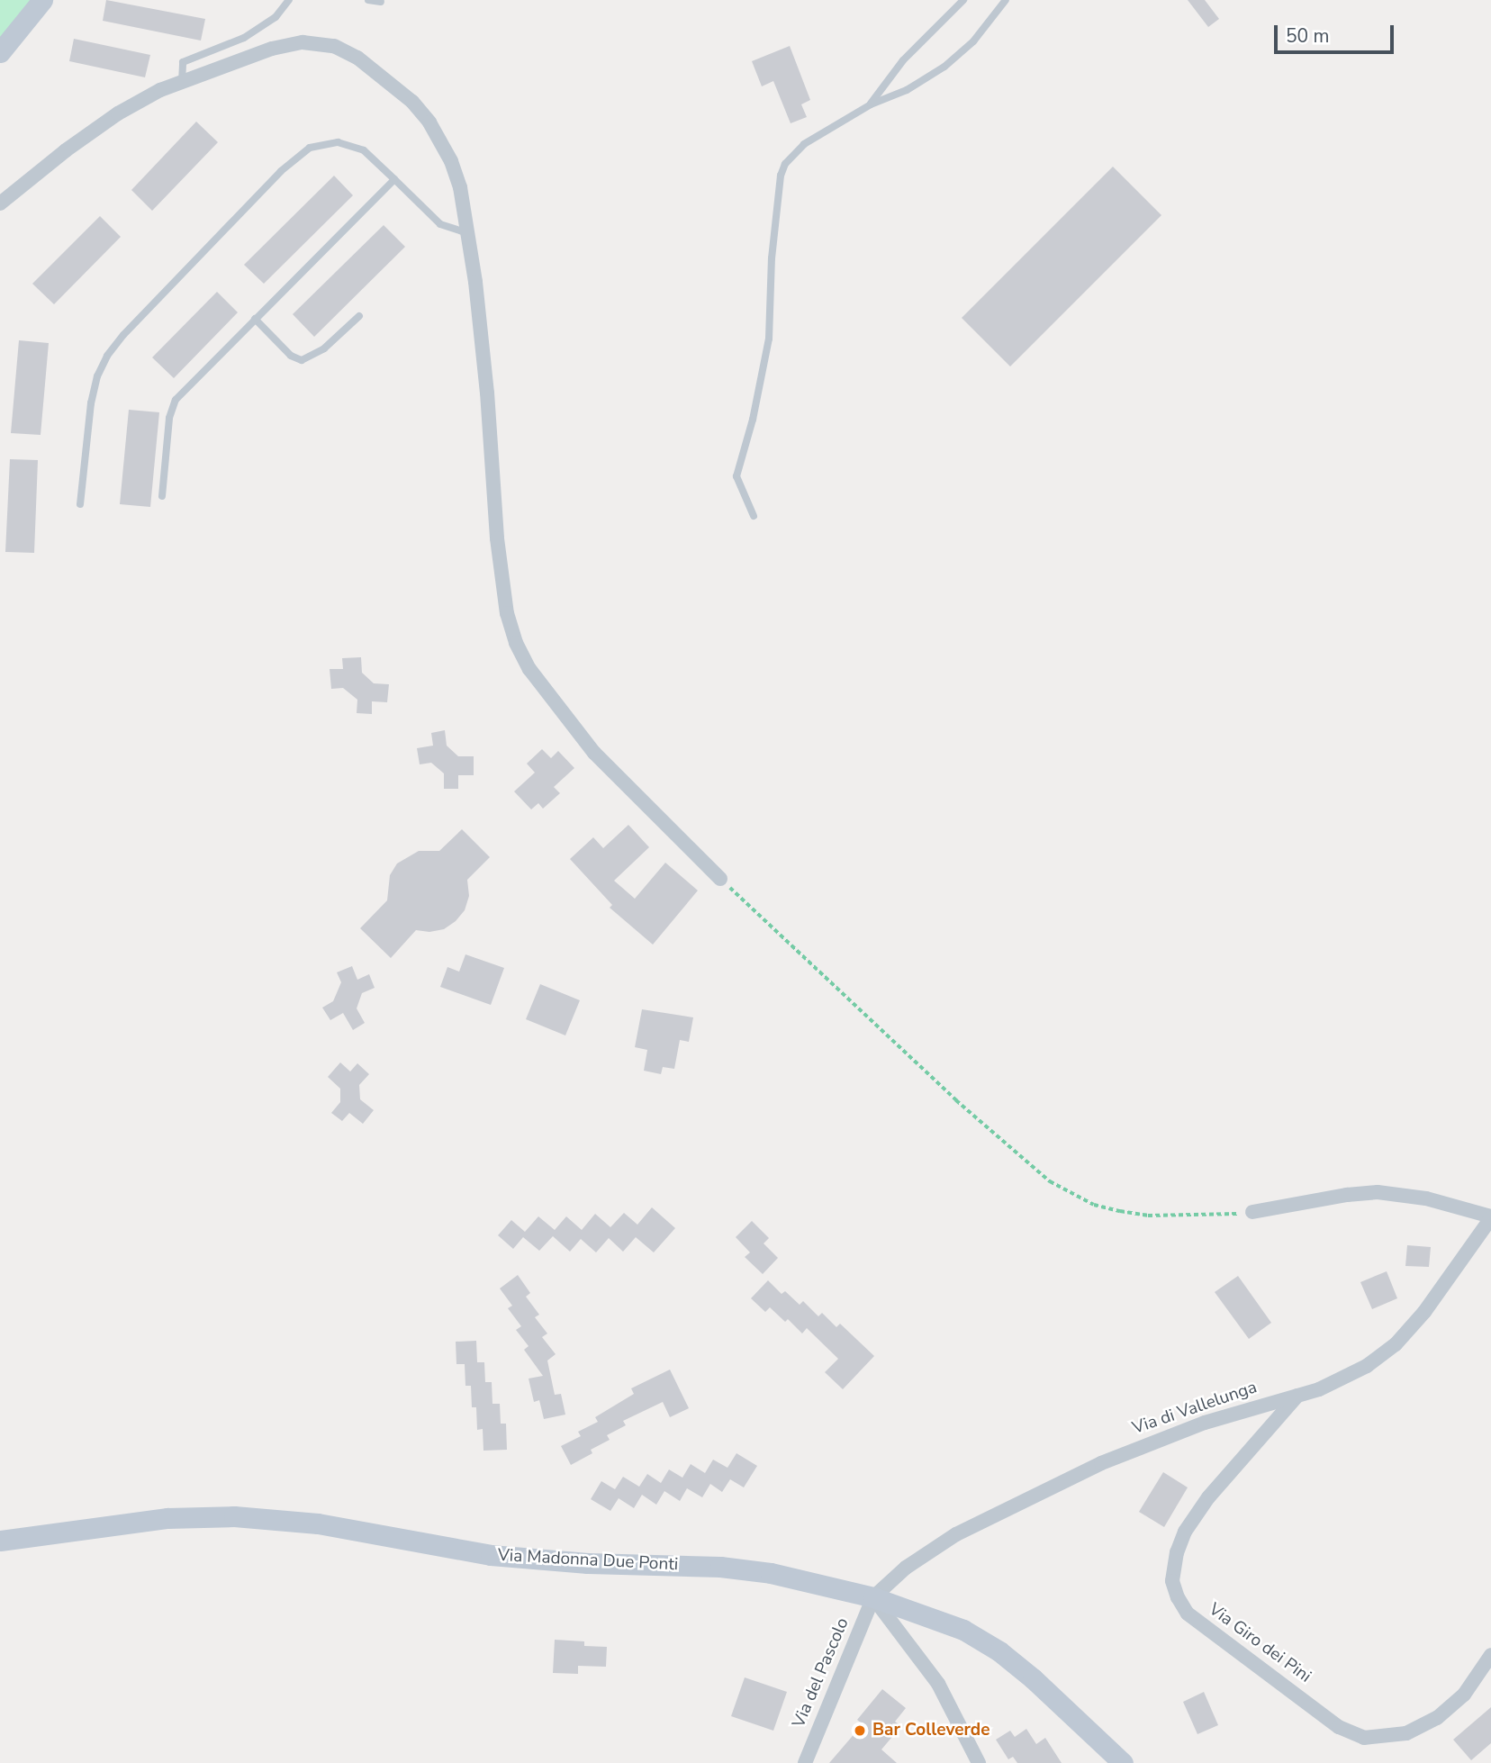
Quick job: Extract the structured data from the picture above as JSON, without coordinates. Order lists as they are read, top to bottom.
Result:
{
  "streets": {
    "main road": ["Via Madonna Due Ponti"],
    "street": ["Via di Vallelunga", "Via Giro dei Pini", "Via del Pascolo"]
  },
  "crossings": [
    ["Via di Vallelunga", "Via Madonna Due Ponti"],
    ["Via di Vallelunga", "Via Giro dei Pini"],
    ["Via di Vallelunga", "Via del Pascolo"],
    ["Via Madonna Due Ponti", "Via del Pascolo"]
  ],
  "places": ["Bar Colleverde"],
  "scale_bar": "50 m"
}
